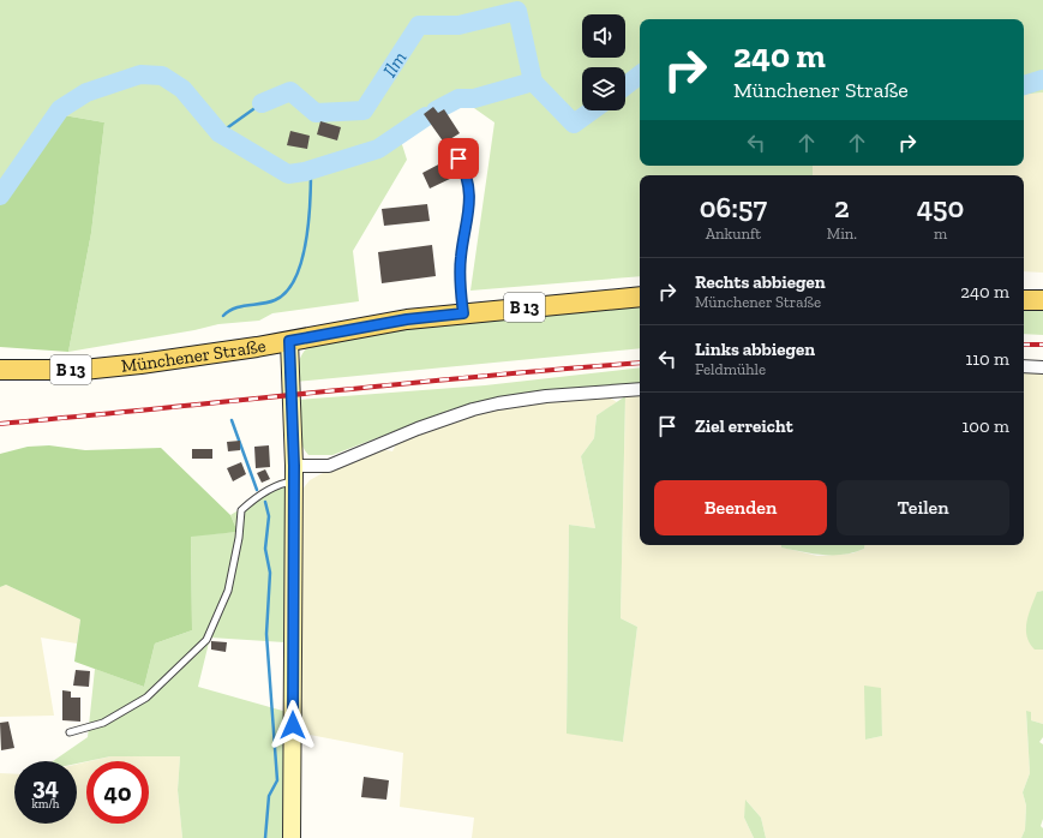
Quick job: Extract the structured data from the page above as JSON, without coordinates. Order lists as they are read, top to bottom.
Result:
{
  "streets": {
    "main road": ["B 13", "Münchener Straße"]
  },
  "water": ["Ilm"],
  "page": {
    "turn": ["240 m", "Münchener Straße"],
    "eta": [
      "06:57",
      "Ankunft",
      "2",
      "Min.",
      "450",
      "m"
    ],
    "list": [
      {
        "name": "Rechts abbiegen",
        "note": "Münchener Straße",
        "value": "240 m"
      },
      {
        "name": "Links abbiegen",
        "note": "Feldmühle",
        "value": "110 m"
      },
      {
        "name": "Ziel erreicht",
        "value": "100 m"
      }
    ],
    "buttons": ["Beenden", "Teilen"],
    "speed": "34 km/h",
    "limit": "40"
  }
}
